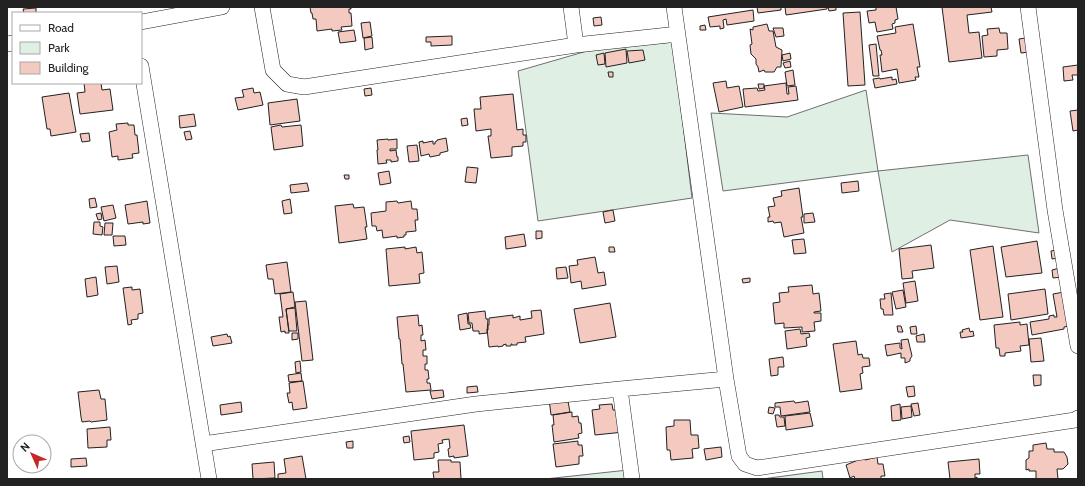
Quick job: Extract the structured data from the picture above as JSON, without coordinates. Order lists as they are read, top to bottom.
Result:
{
  "legend": ["Road", "Park", "Building"],
  "north": "top left"
}
